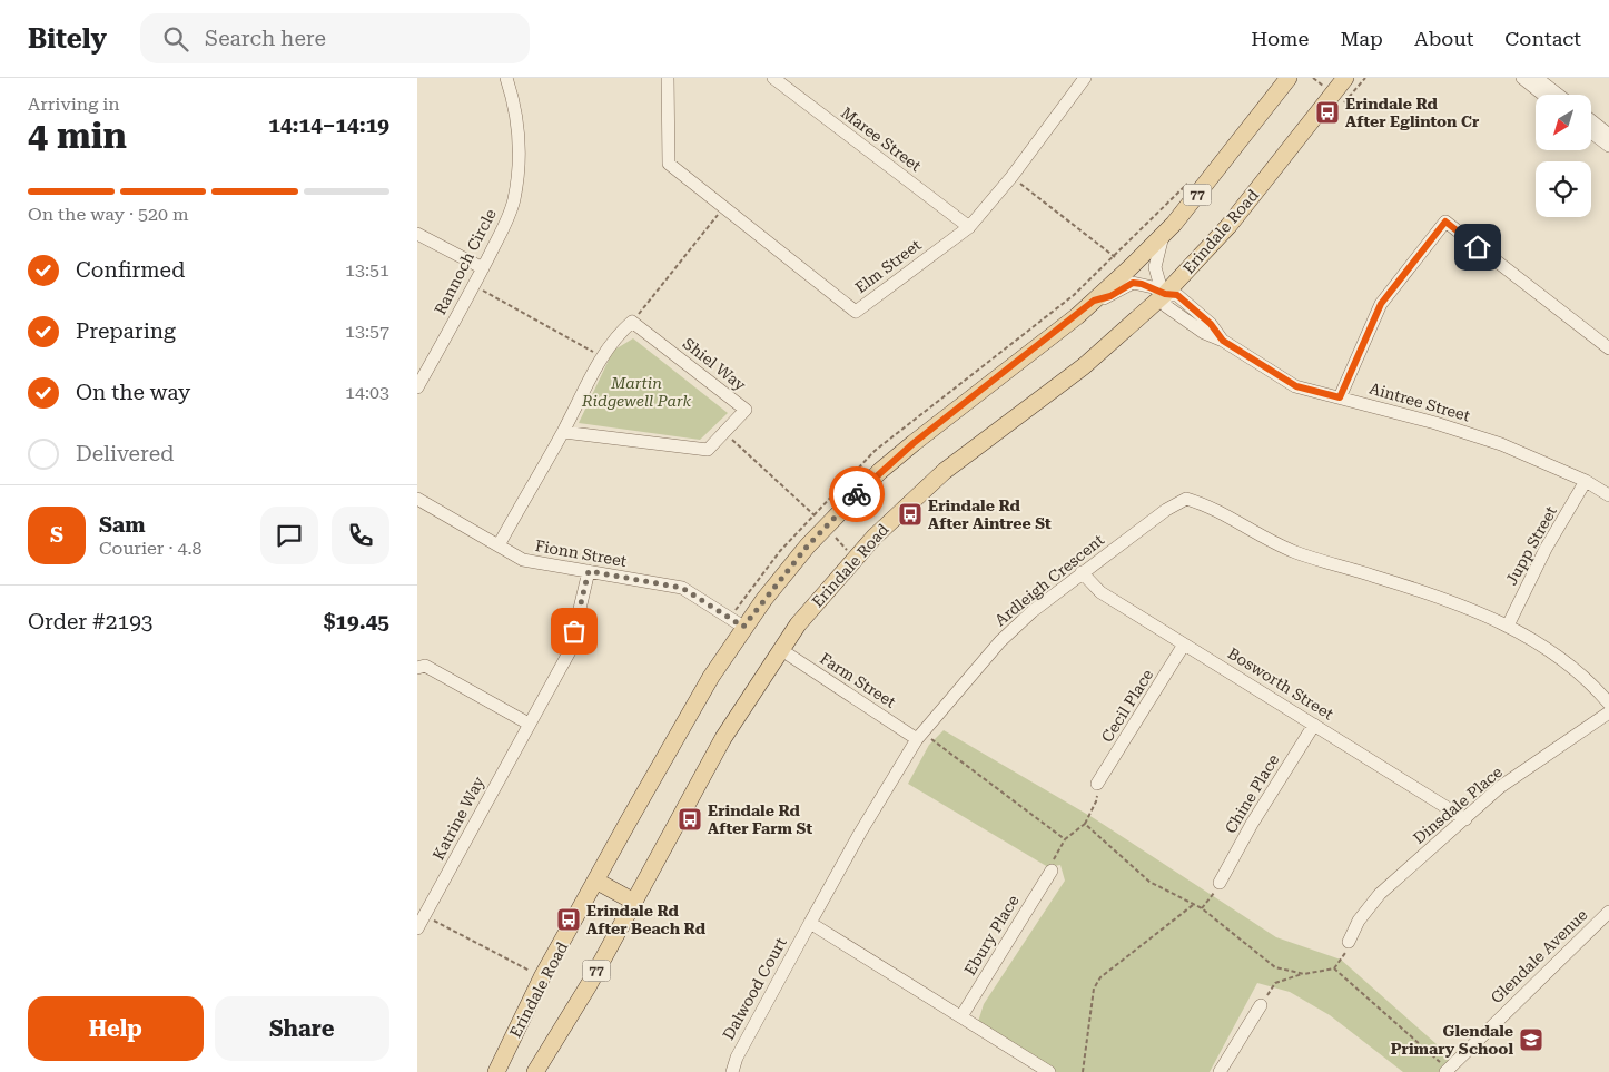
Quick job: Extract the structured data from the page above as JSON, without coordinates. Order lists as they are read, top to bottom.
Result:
{
  "streets": {
    "main road": ["77", "Erindale Road"],
    "street": [
      "Maree Street",
      "Rannoch Circle",
      "Elm Street",
      "Shiel Way",
      "Aintree Street",
      "Jupp Street",
      "Fionn Street",
      "Ardleigh Crescent",
      "Farm Street",
      "Bosworth Street",
      "Cecil Place",
      "Chine Place",
      "Dinsdale Place",
      "Katrine Way",
      "Ebury Place",
      "Glendale Avenue",
      "Dalwood Court"
    ]
  },
  "crossings": [
    ["Maree Street", "Elm Street"],
    ["Erindale Road", "Aintree Street"],
    ["Erindale Road", "Fionn Street"],
    ["Erindale Road", "Farm Street"],
    ["Aintree Street", "Jupp Street"],
    ["Jupp Street", "Ardleigh Crescent"],
    ["Fionn Street", "Katrine Way"],
    ["Ardleigh Crescent", "Farm Street"],
    ["Ardleigh Crescent", "Bosworth Street"],
    ["Ardleigh Crescent", "Dalwood Court"],
    ["Bosworth Street", "Cecil Place"],
    ["Bosworth Street", "Chine Place"],
    ["Bosworth Street", "Dinsdale Place"]
  ],
  "parks": ["Martin Ridgewell Park"],
  "places": {
    "bus stop": [
      "Erindale Rd After Eglinton Cr",
      "Erindale Rd After Aintree St",
      "Erindale Rd After Farm St",
      "Erindale Rd After Beach Rd"
    ],
    "school or university": ["Glendale Primary School"]
  },
  "north": "bottom left",
  "page": {
    "header": "Bitely",
    "search": "Search here",
    "nav": [
      "Home",
      "Map",
      "About",
      "Contact"
    ],
    "heading": ["4 min", "Arriving in", "14:14–14:19"],
    "panel": [
      "Sam",
      "Courier · 4.8",
      "Order #2193",
      "$19.45"
    ],
    "bar": "On the way · 520 m",
    "list": [
      ["Confirmed", "13:51"],
      ["Preparing", "13:57"],
      ["On the way", "14:03"],
      "Delivered"
    ],
    "round": "S",
    "buttons": ["Help", "Share"]
  }
}
